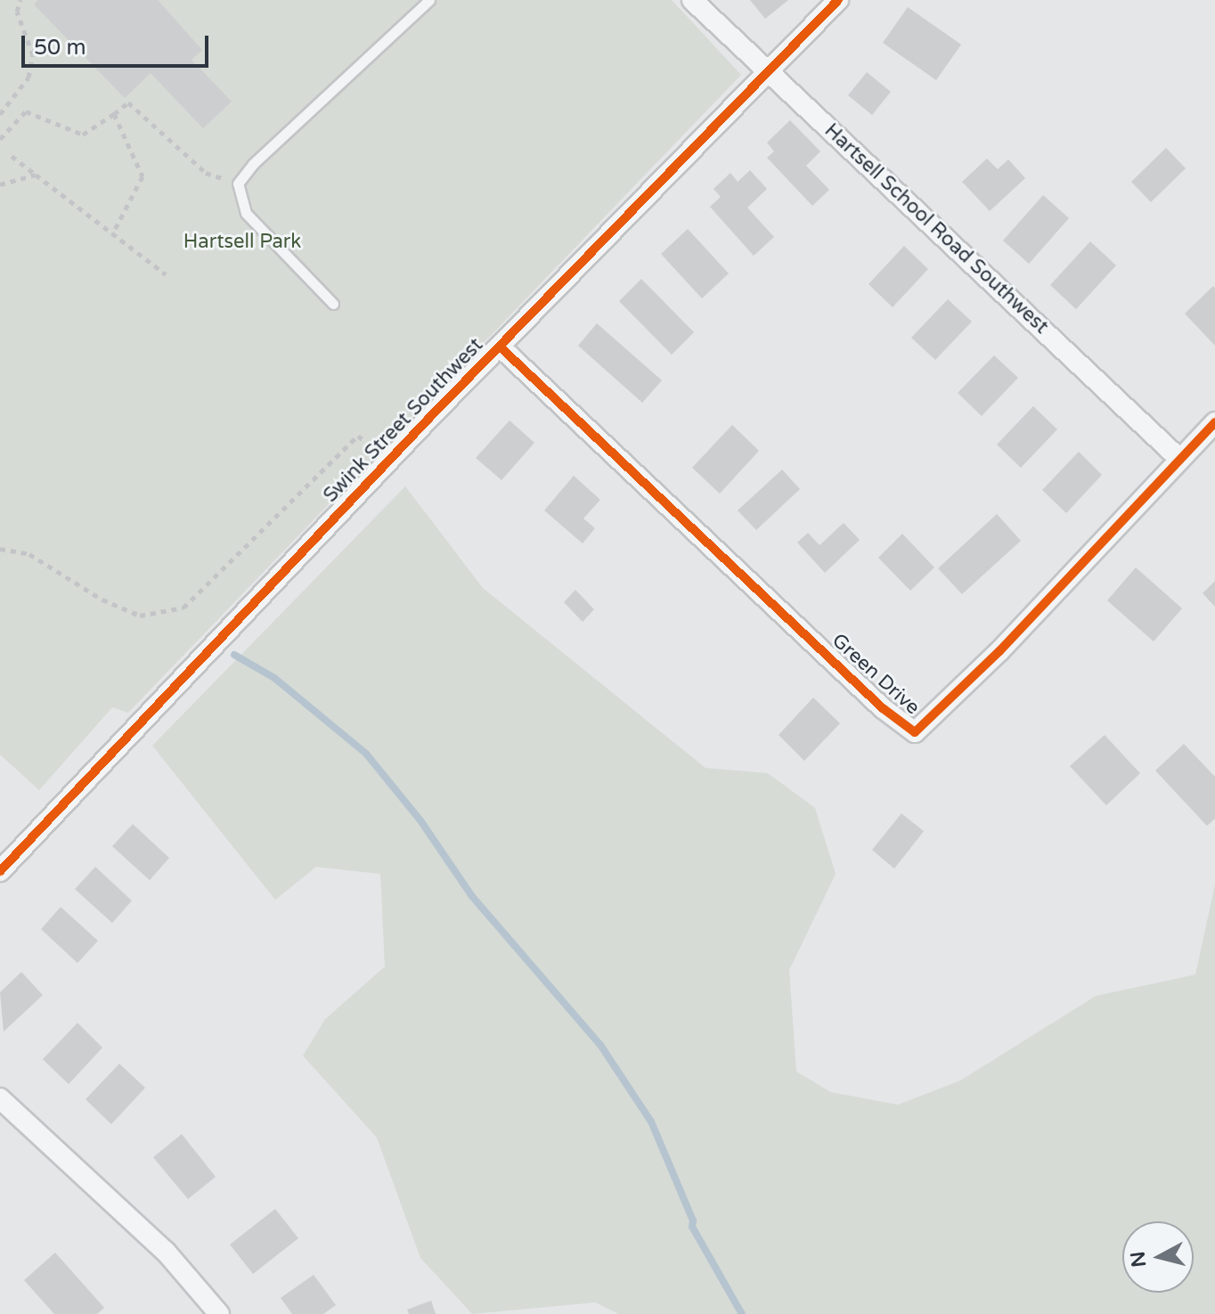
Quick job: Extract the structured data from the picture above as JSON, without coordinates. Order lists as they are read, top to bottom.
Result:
{
  "streets": {
    "street": ["Hartsell School Road Southwest", "Swink Street Southwest", "Green Drive"]
  },
  "crossings": [
    ["Hartsell School Road Southwest", "Swink Street Southwest"],
    ["Hartsell School Road Southwest", "Green Drive"],
    ["Swink Street Southwest", "Green Drive"]
  ],
  "parks": ["Hartsell Park"],
  "scale_bar": "50 m",
  "north": "left"
}
